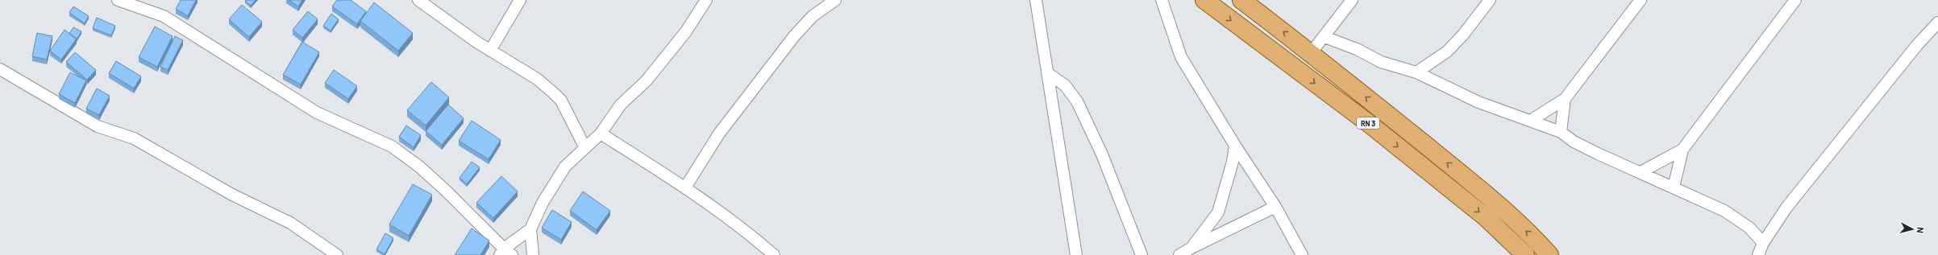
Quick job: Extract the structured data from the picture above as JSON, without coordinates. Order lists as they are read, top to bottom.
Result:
{
  "streets": {
    "main road": ["RN 3"]
  },
  "north": "right"
}
